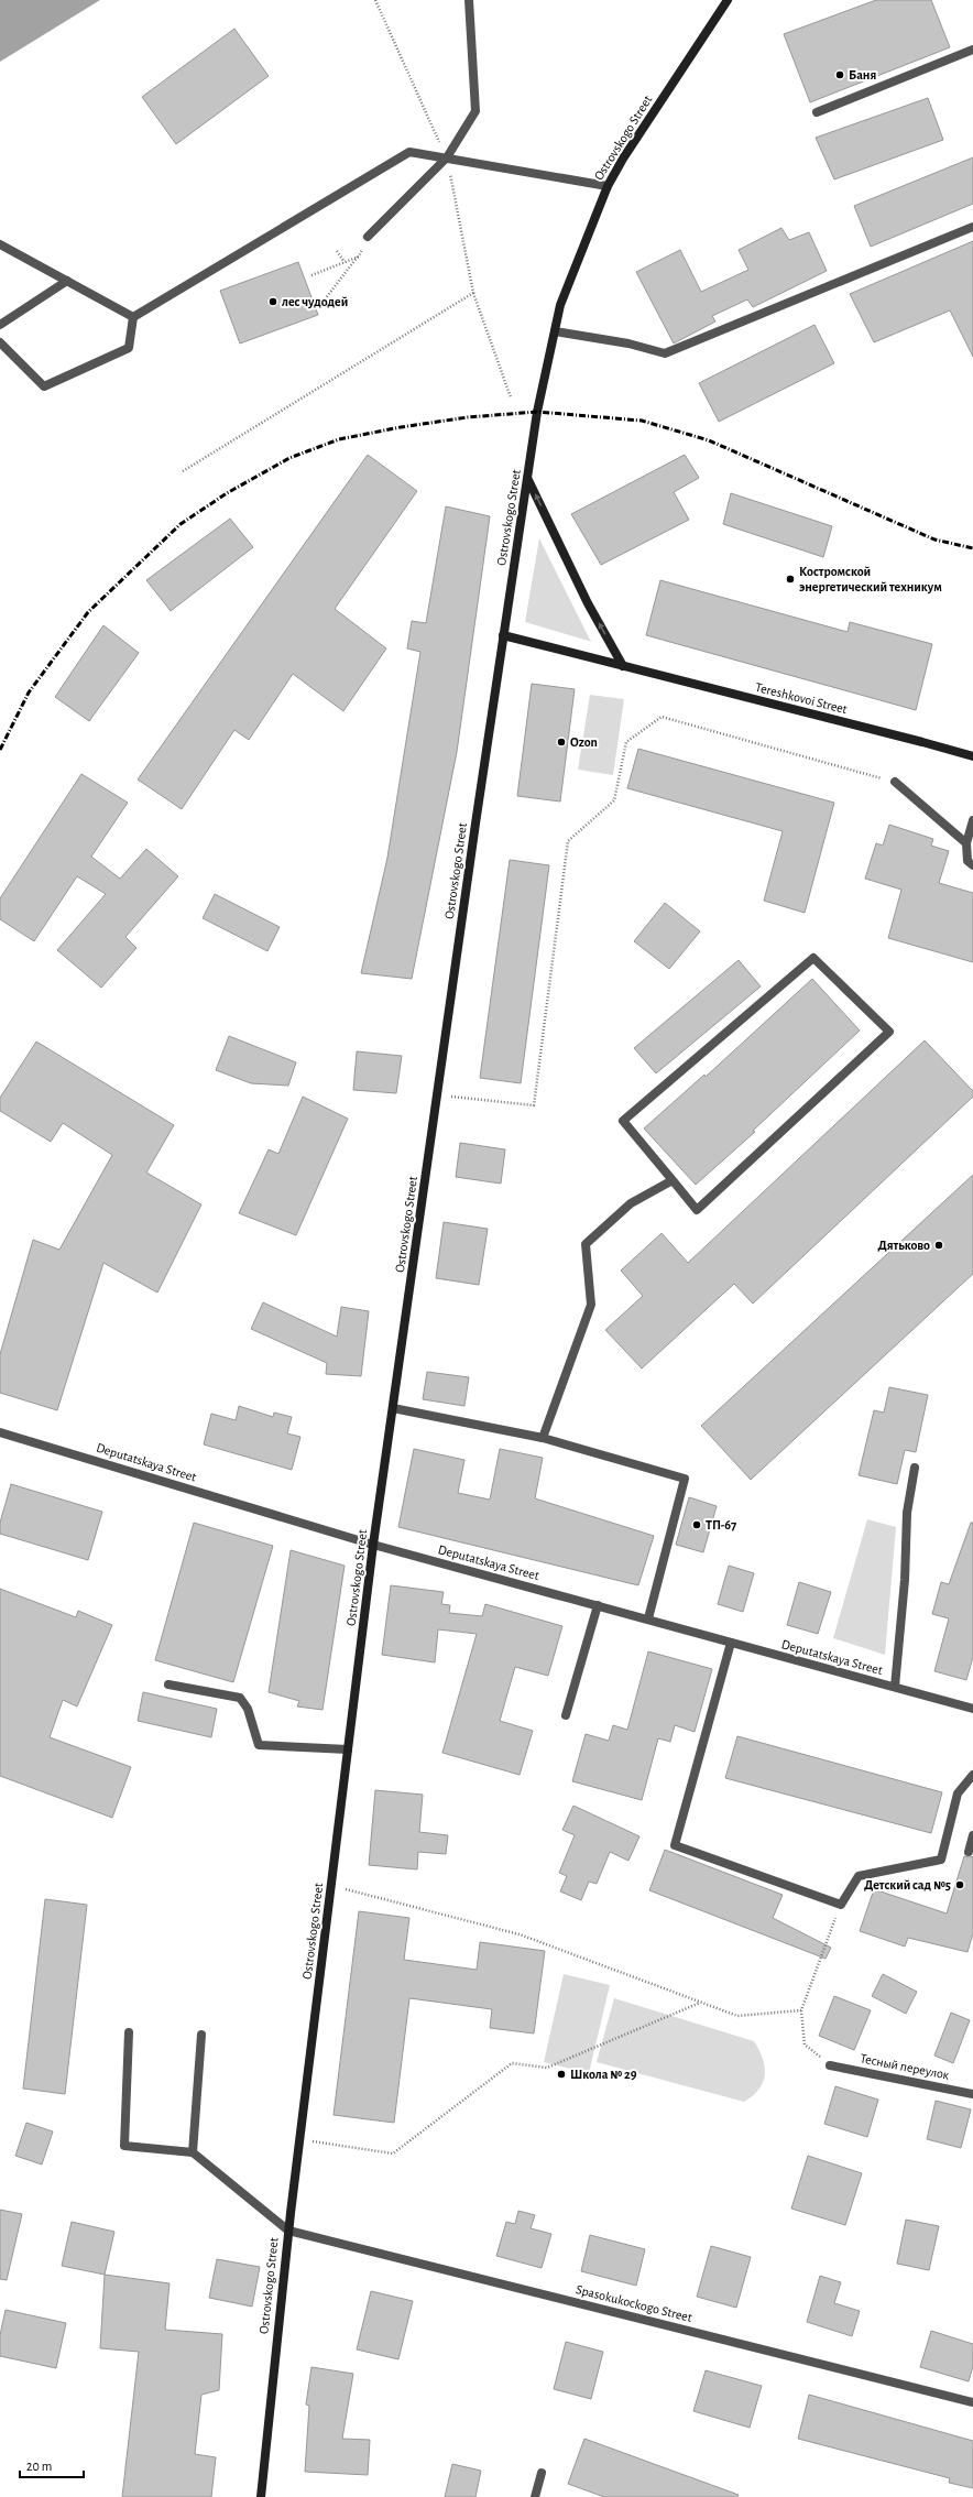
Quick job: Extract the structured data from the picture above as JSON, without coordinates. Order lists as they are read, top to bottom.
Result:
{
  "streets": {
    "main road": ["Ostrovskogo Street", "Tereshkovoi Street"],
    "street": ["Deputatskaya Street", "Тесный переулок", "Spasokukoсkogo Street"]
  },
  "crossings": [
    ["Ostrovskogo Street", "Tereshkovoi Street"],
    ["Ostrovskogo Street", "Deputatskaya Street"],
    ["Ostrovskogo Street", "Spasokukoсkogo Street"]
  ],
  "places": [
    "Баня",
    "лес чудодей",
    "Костромской энергетический техникум",
    "Ozon",
    "Дятьково",
    "ТП-67",
    "Детский сад №5",
    "Школа № 29"
  ],
  "scale_bar": "20 m"
}
